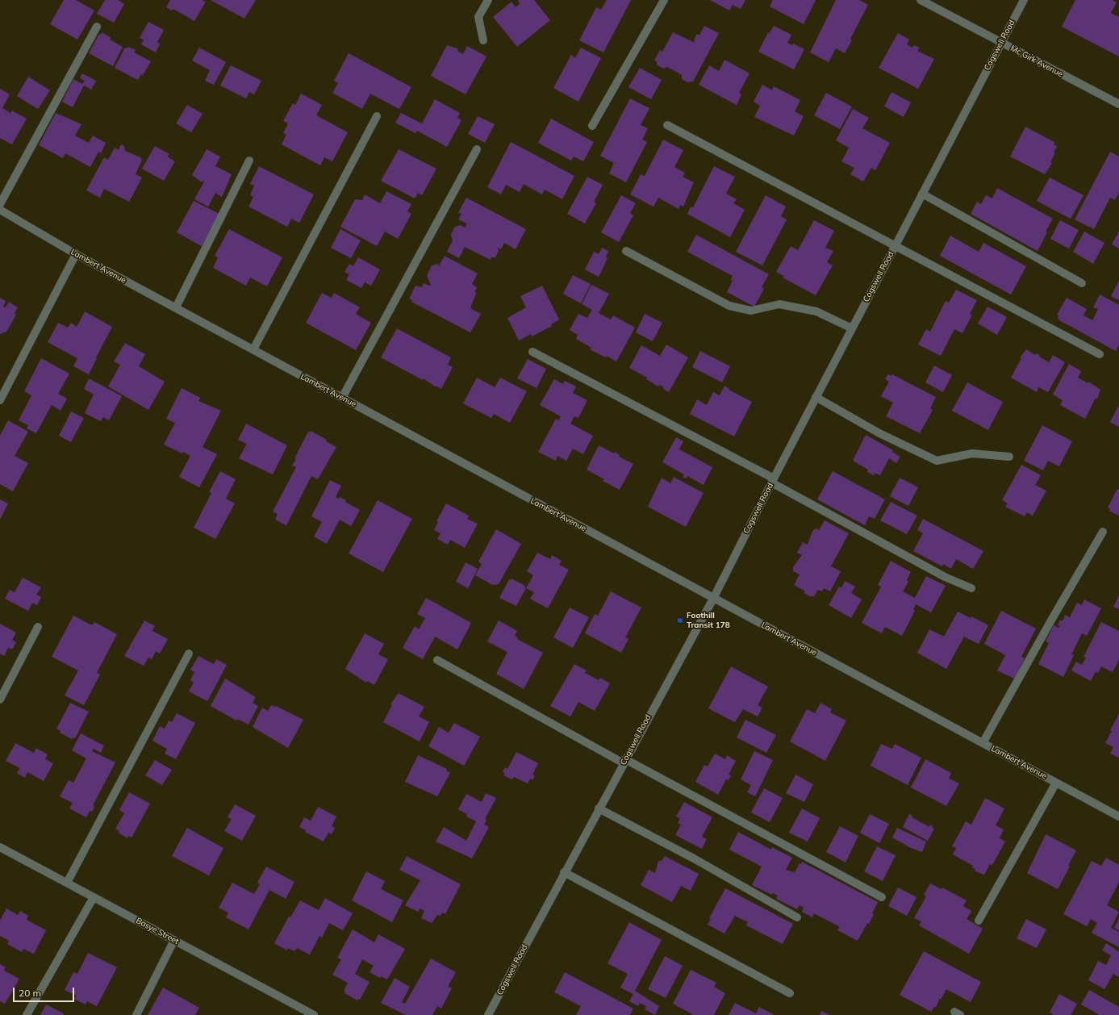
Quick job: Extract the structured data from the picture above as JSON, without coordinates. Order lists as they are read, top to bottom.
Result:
{
  "streets": {
    "street": [
      "Cogswell Road",
      "Mc Girk Avenue",
      "Lambert Avenue",
      "Basye Street"
    ]
  },
  "crossings": [
    ["Cogswell Road", "Mc Girk Avenue"],
    ["Cogswell Road", "Lambert Avenue"]
  ],
  "places": ["Foothill Transit 178"],
  "scale_bar": "20 m"
}
